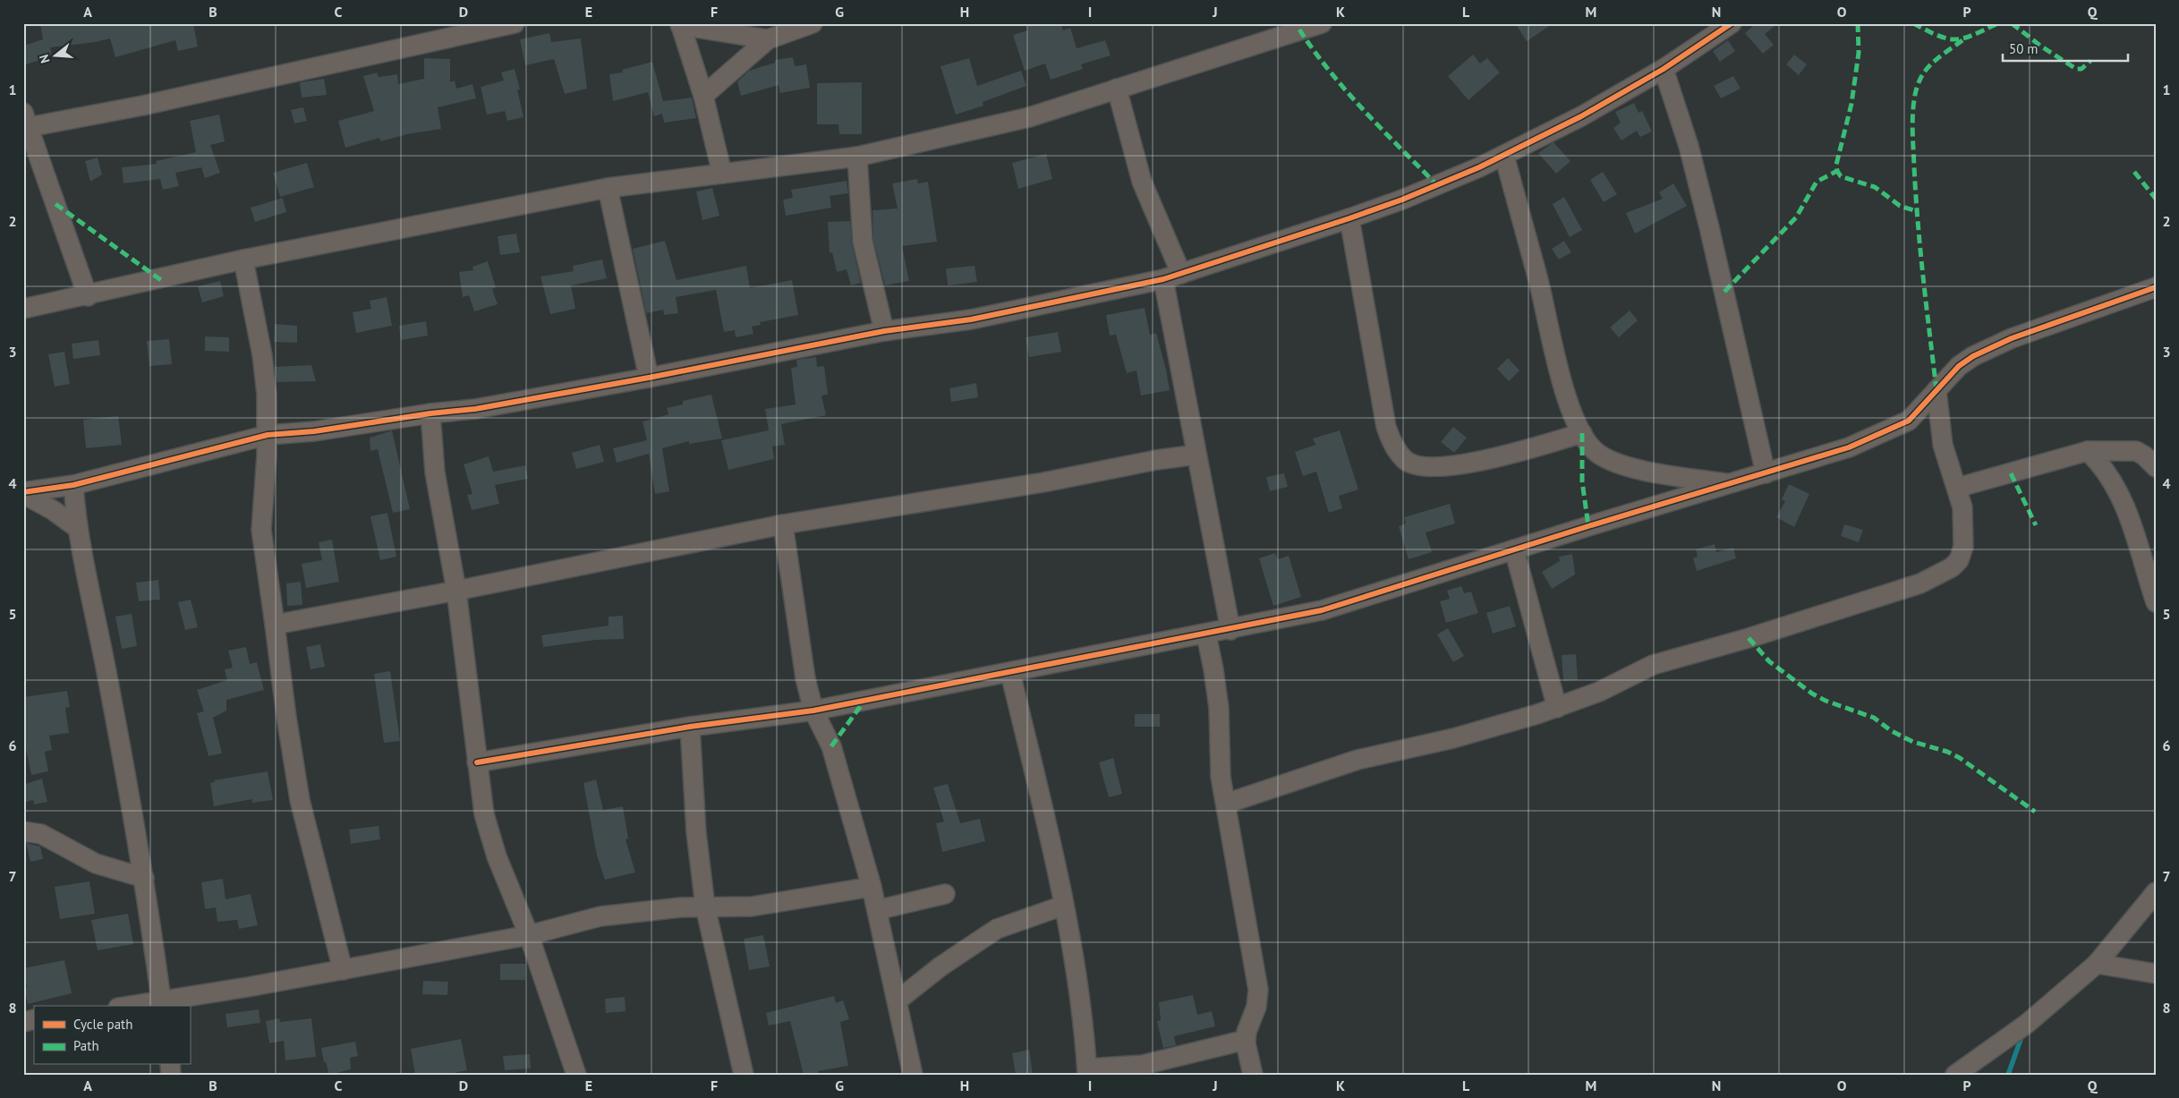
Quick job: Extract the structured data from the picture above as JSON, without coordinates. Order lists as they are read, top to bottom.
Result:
{
  "legend": ["Cycle path", "Path"],
  "scale_bar": "50 m",
  "north": "left",
  "grid": {
    "columns": [
      "A",
      "B",
      "C",
      "D",
      "E",
      "F",
      "G",
      "H",
      "I",
      "J",
      "K",
      "L",
      "M",
      "N",
      "O",
      "P",
      "Q"
    ],
    "rows": [
      "1",
      "2",
      "3",
      "4",
      "5",
      "6",
      "7",
      "8"
    ]
  }
}
